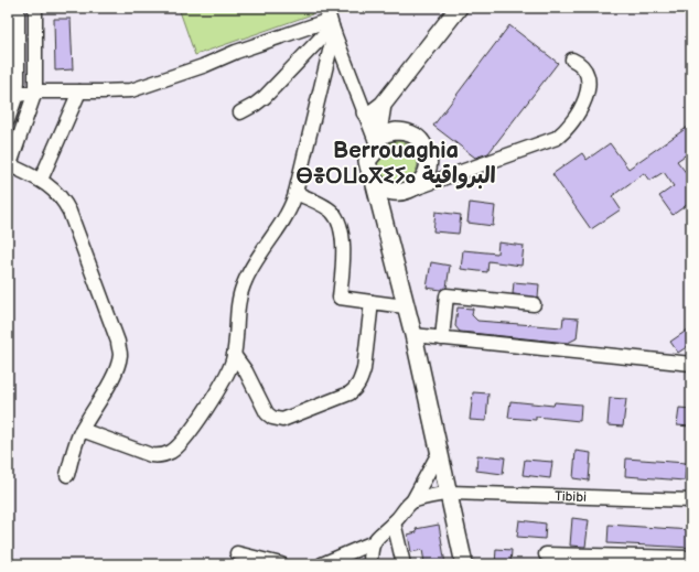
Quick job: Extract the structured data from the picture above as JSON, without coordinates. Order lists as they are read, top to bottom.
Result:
{
  "streets": {
    "street": ["Tibibi"]
  },
  "districts": ["Berrouaghia ⴱⴻⵔⵡⴰⴳⵉⵢⴰ البرواقية"]
}
